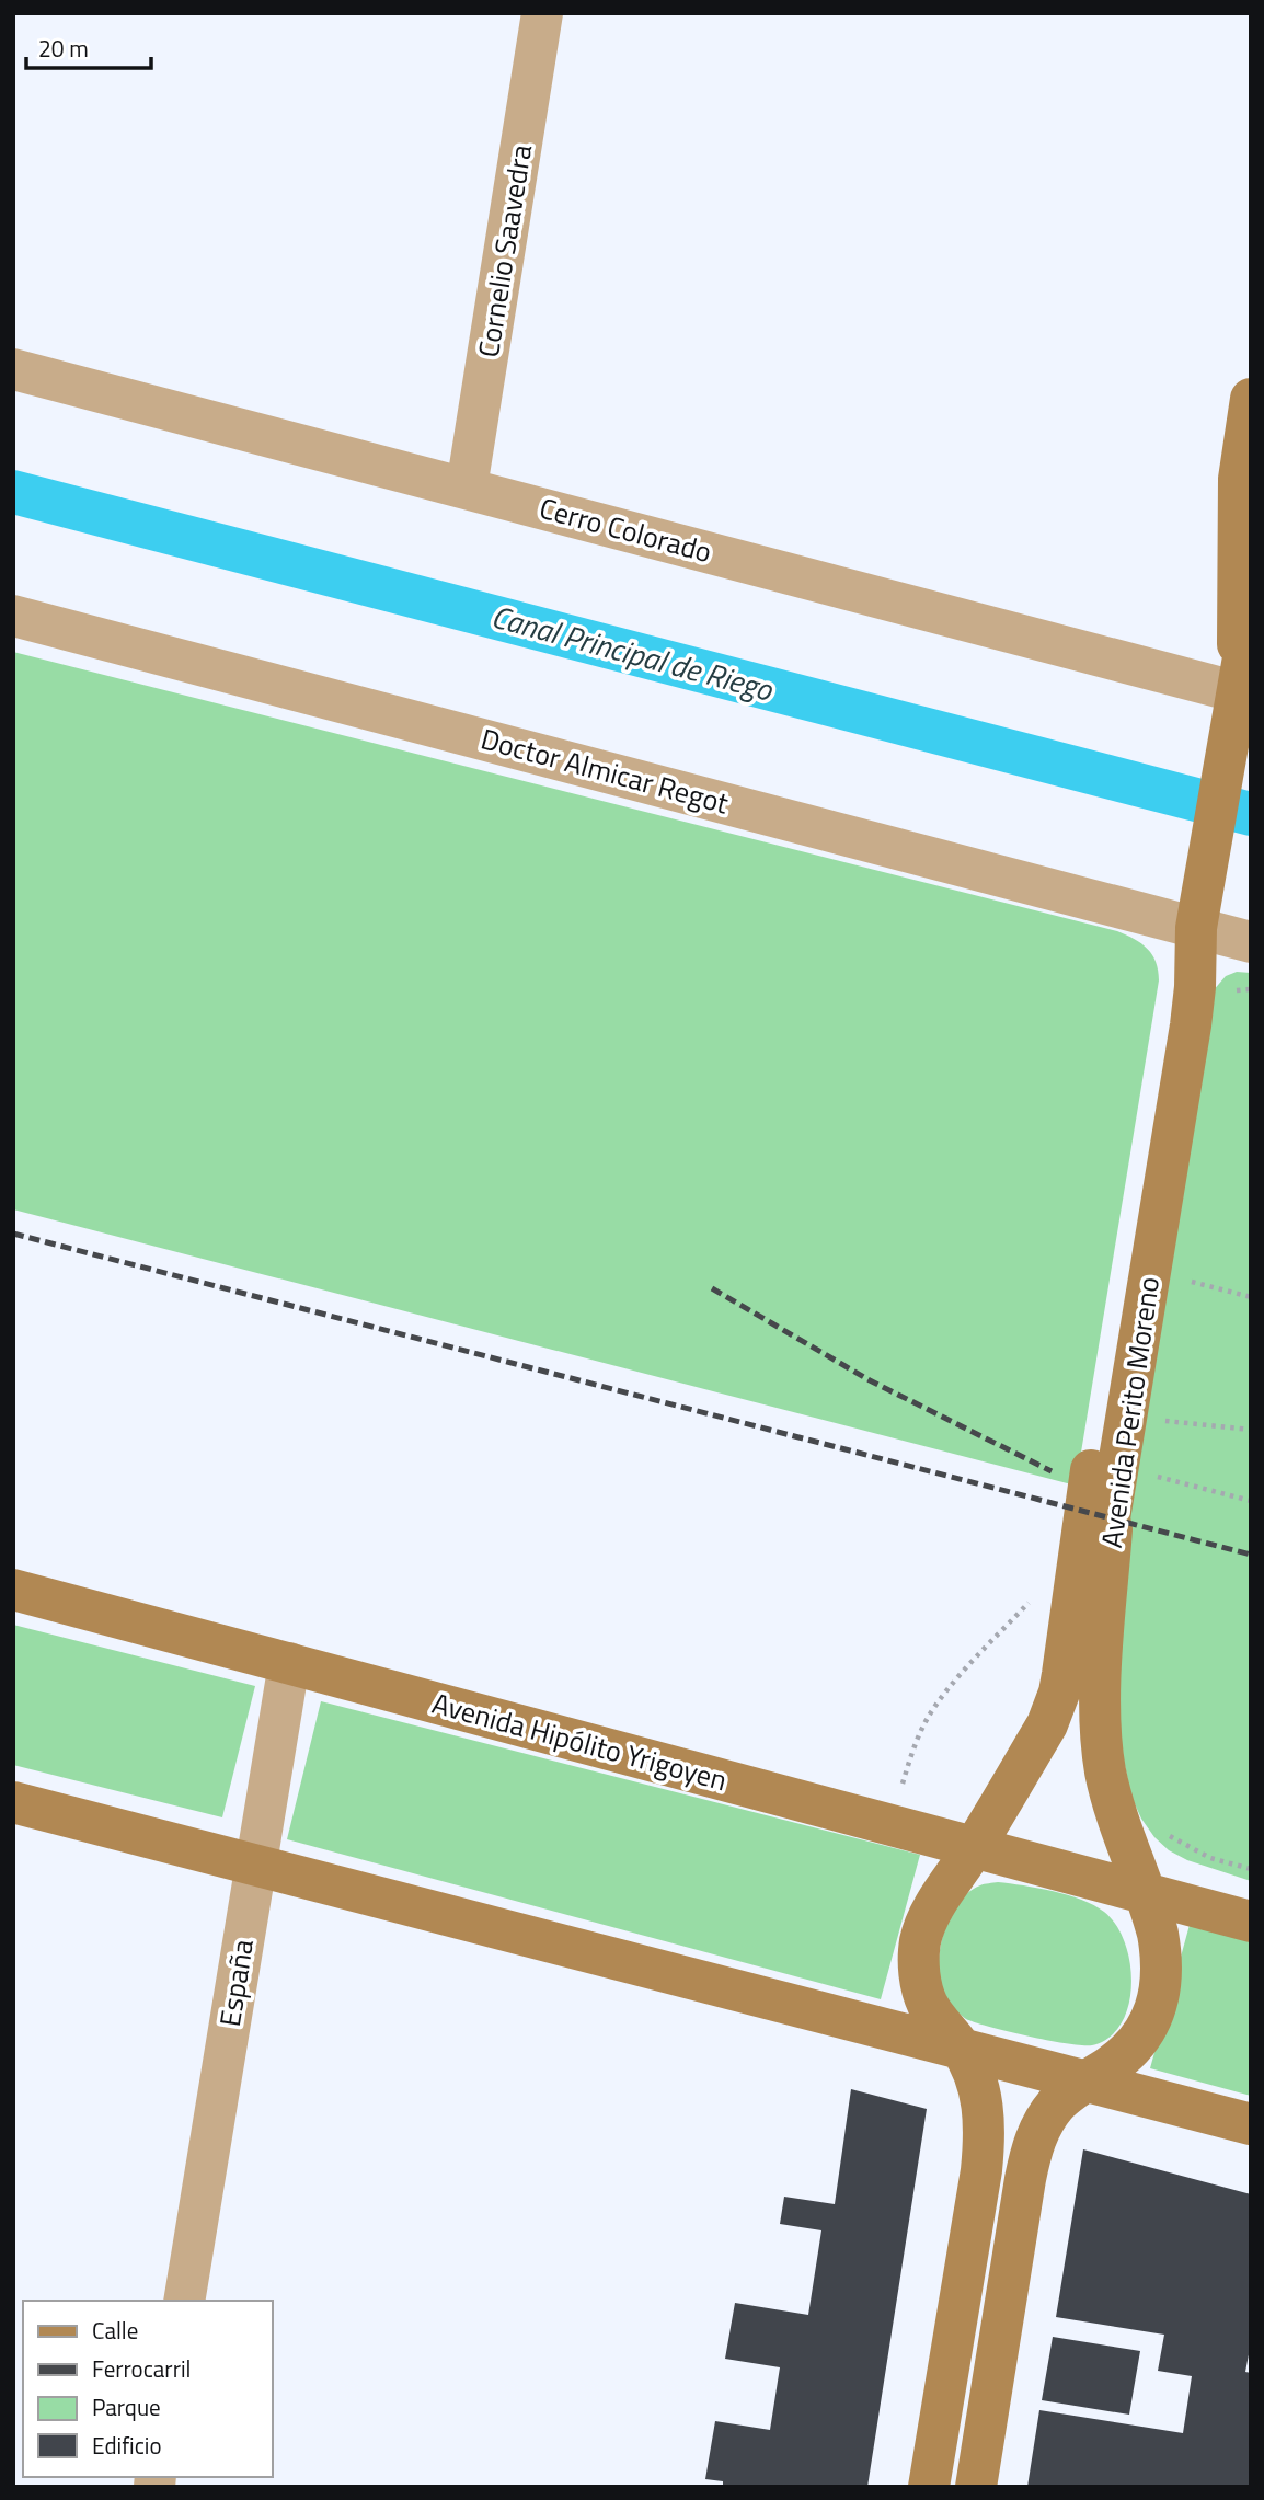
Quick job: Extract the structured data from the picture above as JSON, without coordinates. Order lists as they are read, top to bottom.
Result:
{
  "streets": {
    "main road": ["Avenida Perito Moreno", "Avenida Hipólito Yrigoyen"],
    "street": [
      "Cornelio Saavedra",
      "Cerro Colorado",
      "Doctor Almicar Regot",
      "España"
    ]
  },
  "crossings": [
    ["Cornelio Saavedra", "Cerro Colorado"],
    ["Cerro Colorado", "Avenida Perito Moreno"],
    ["Doctor Almicar Regot", "Avenida Perito Moreno"],
    ["Avenida Perito Moreno", "Avenida Hipólito Yrigoyen"],
    ["Avenida Hipólito Yrigoyen", "España"]
  ],
  "water": ["Canal Principal de Riego"],
  "legend": [
    "Calle",
    "Ferrocarril",
    "Parque",
    "Edificio"
  ],
  "scale_bar": "20 m"
}
